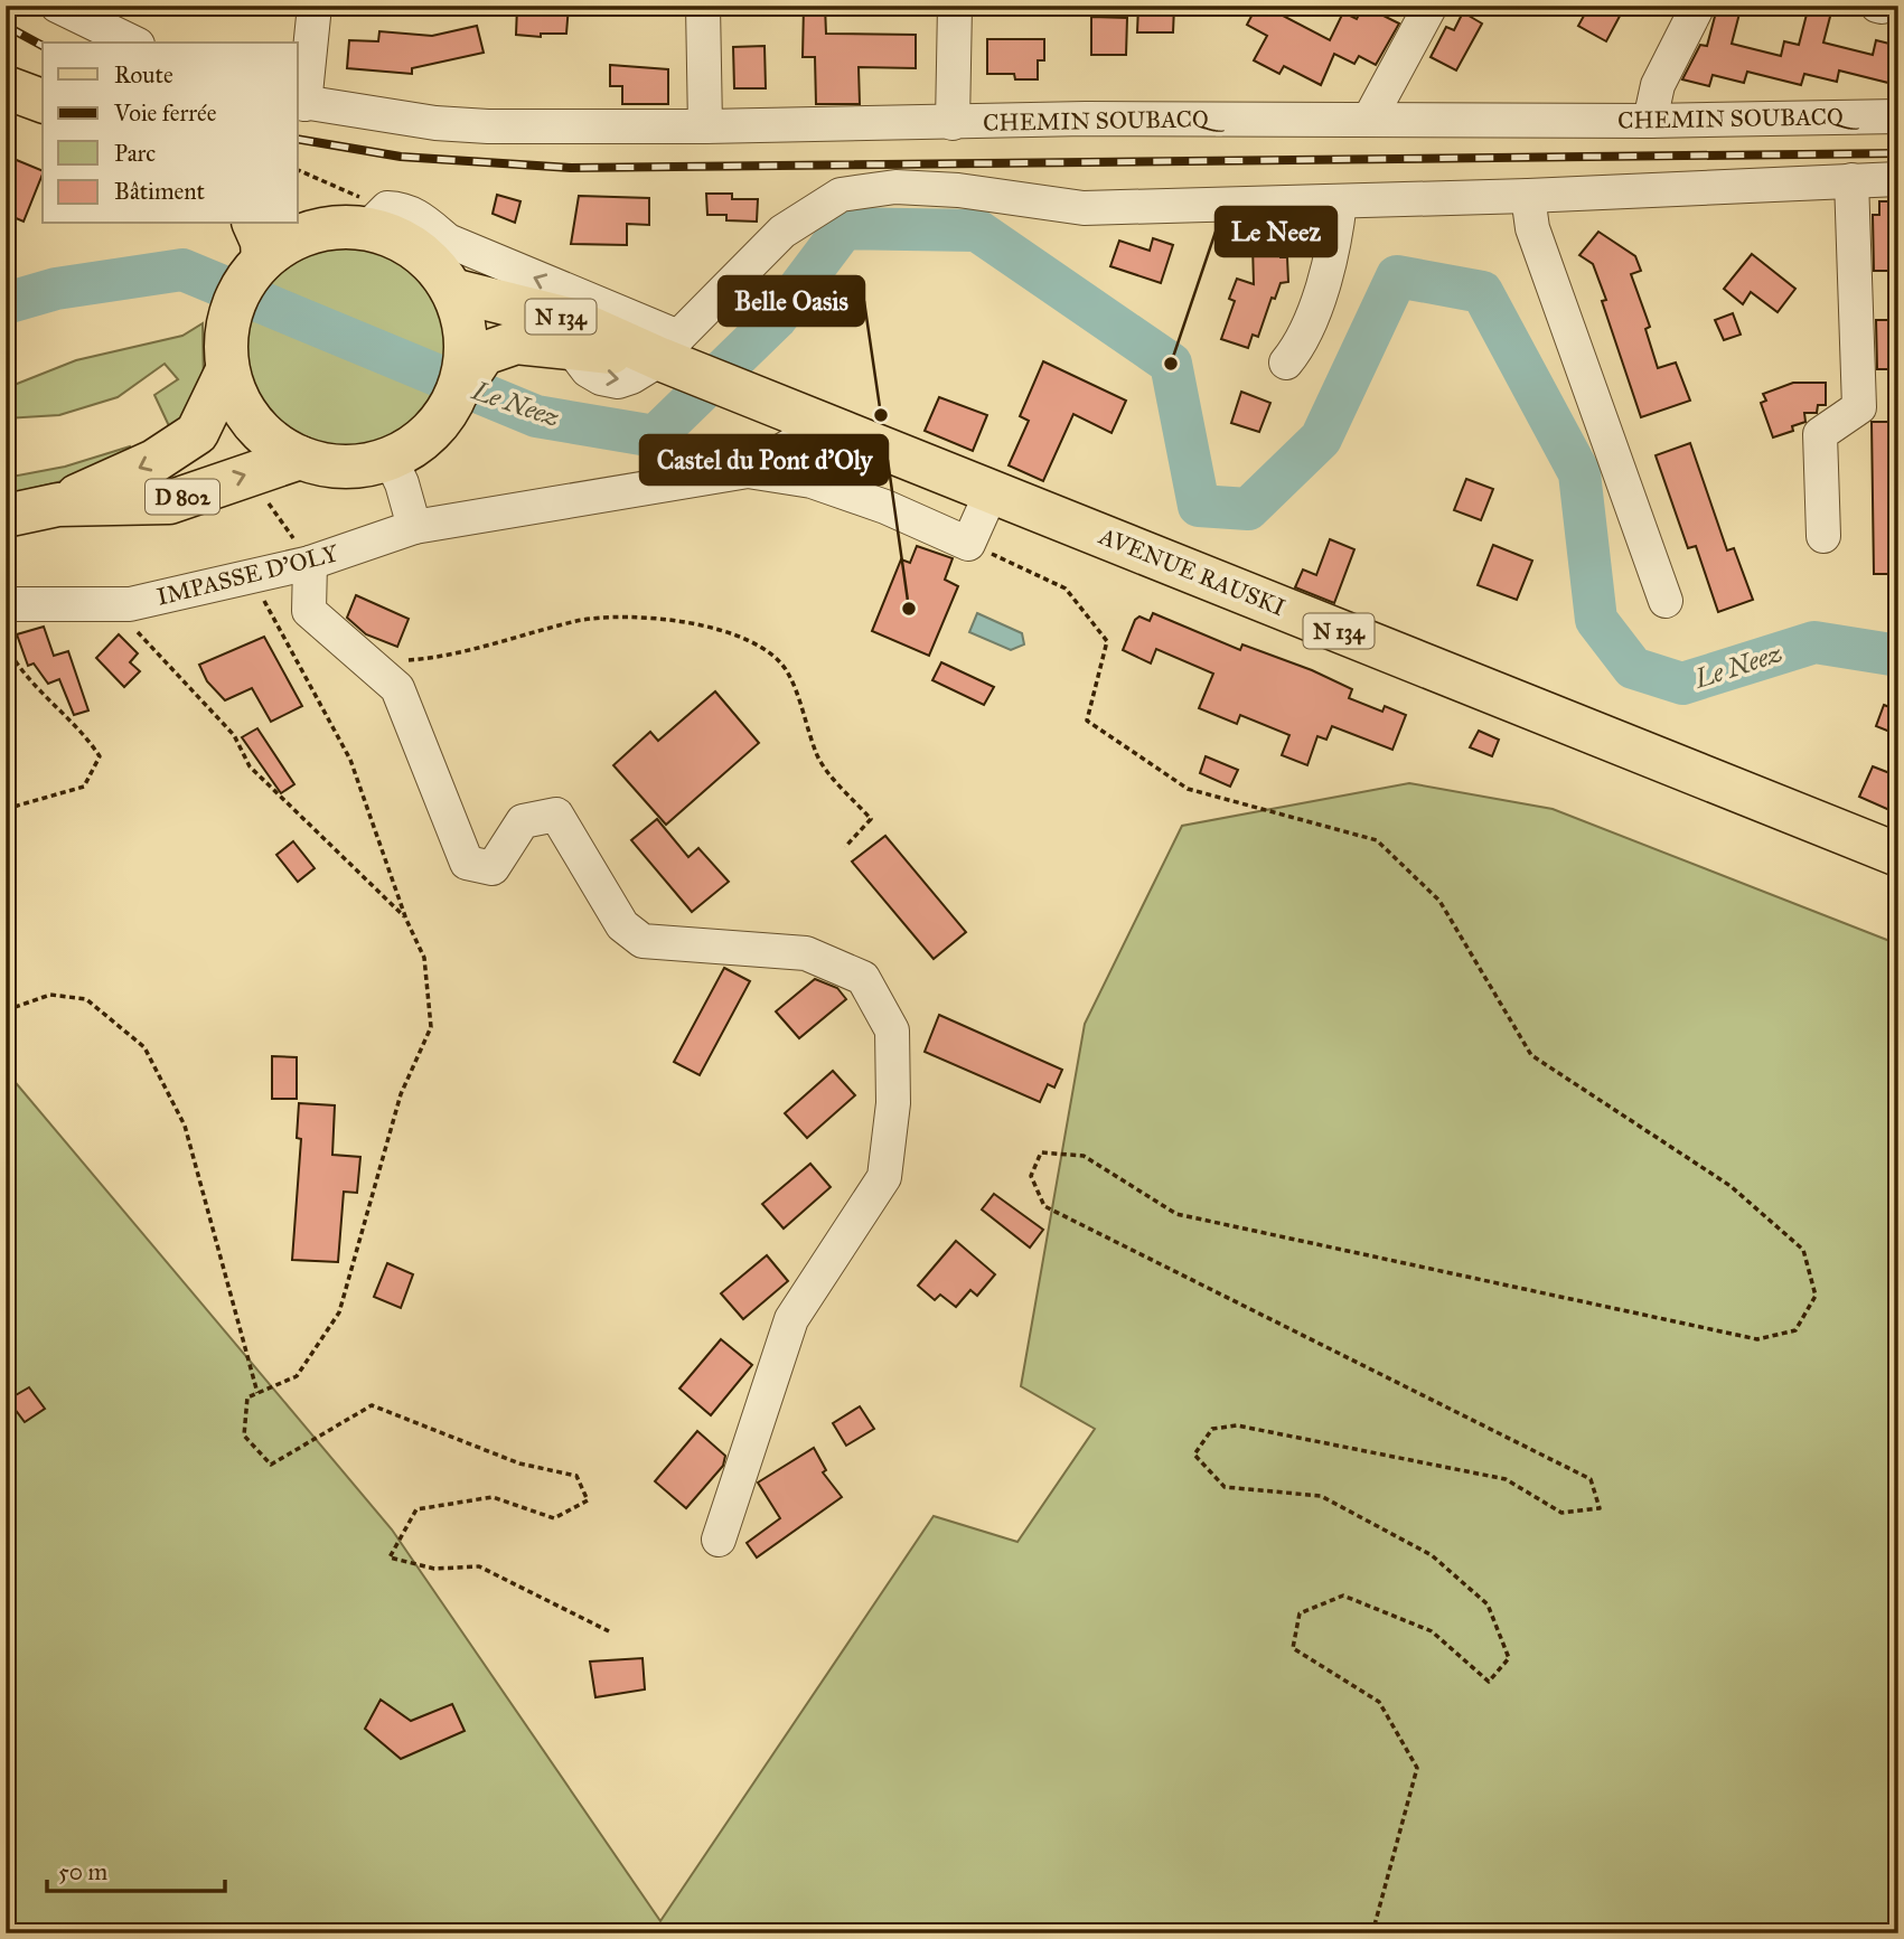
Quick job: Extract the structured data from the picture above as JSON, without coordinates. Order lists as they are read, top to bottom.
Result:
{
  "streets": {
    "main road": ["N 134", "D 802", "AVENUE RAUSKI"],
    "street": ["CHEMIN SOUBACQ", "IMPASSE D'OLY"]
  },
  "crossings": [
    ["D 802", "AVENUE RAUSKI"]
  ],
  "water": ["Le Neez"],
  "places": ["Le Neez", "Belle Oasis", "Castel du Pont d'Oly"],
  "legend": [
    "Route",
    "Voie ferrée",
    "Parc",
    "Bâtiment"
  ],
  "scale_bar": "50 m"
}
